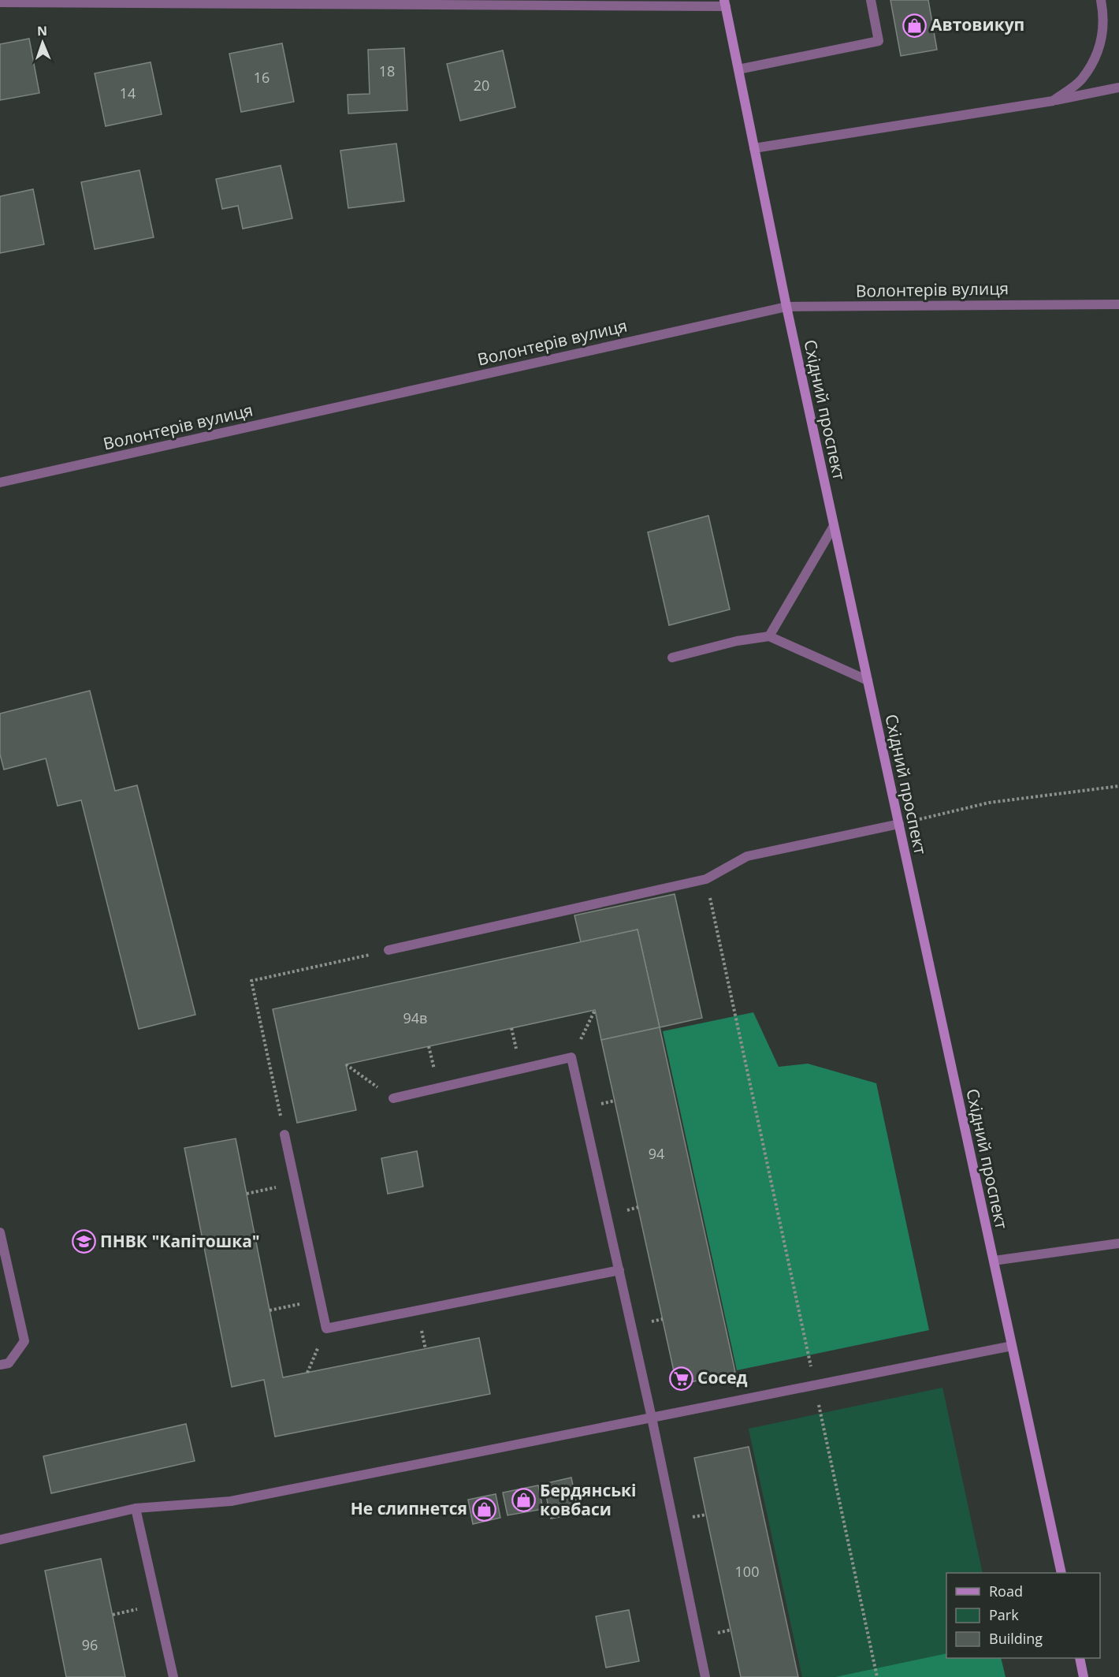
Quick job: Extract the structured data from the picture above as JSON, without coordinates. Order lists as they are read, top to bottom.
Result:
{
  "streets": {
    "main road": ["Східний проспект"],
    "street": ["Волонтерів вулиця"]
  },
  "crossings": [
    ["Волонтерів вулиця", "Східний проспект"]
  ],
  "places": {
    "shop": ["Автовикуп", "Бердянські ковбаси", "Не слипнется"],
    "school or university": ["ПНВК \"Капітошка\""],
    "supermarket": ["Сосед"]
  },
  "house_numbers": [
    "18",
    "16",
    "20",
    "14",
    "94в",
    "94",
    "100",
    "96"
  ],
  "legend": ["Road", "Park", "Building"],
  "north": "top"
}
